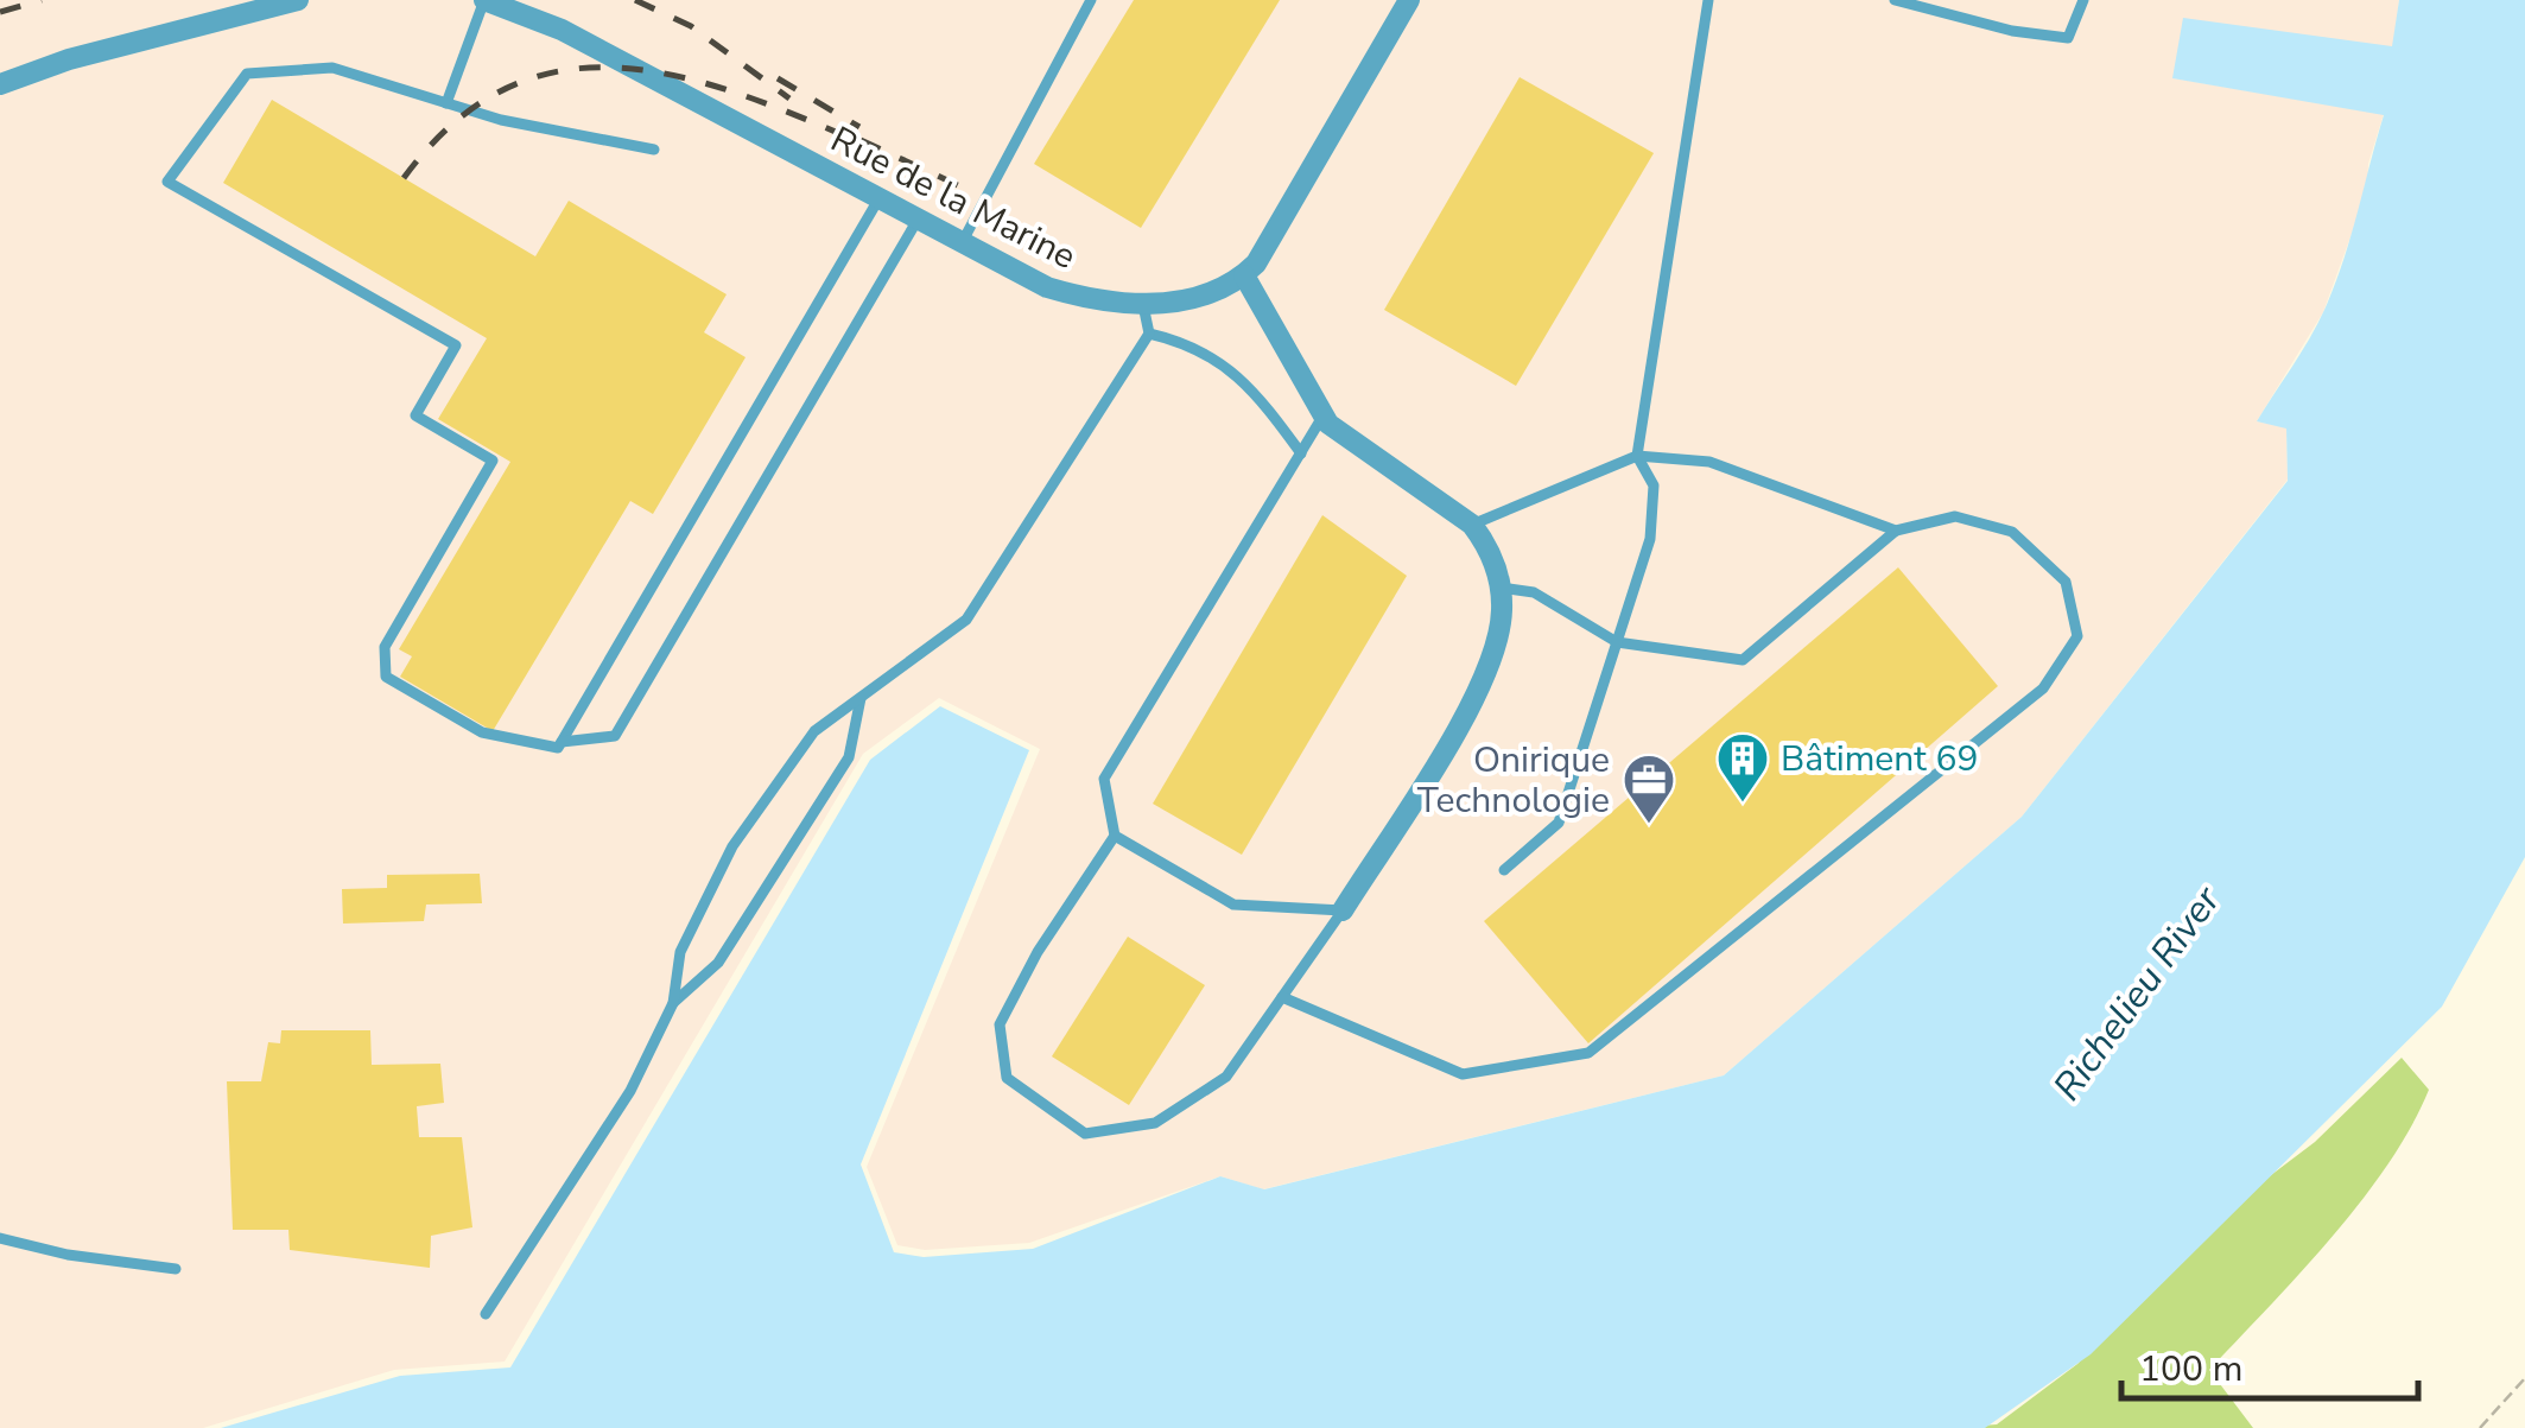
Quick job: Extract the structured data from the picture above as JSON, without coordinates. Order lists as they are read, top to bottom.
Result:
{
  "streets": {
    "street": ["Rue de la Marine"]
  },
  "water": ["Richelieu River"],
  "places": {
    "building": ["Bâtiment 69"],
    "office": ["Onirique Technologie"]
  },
  "scale_bar": "100 m"
}
